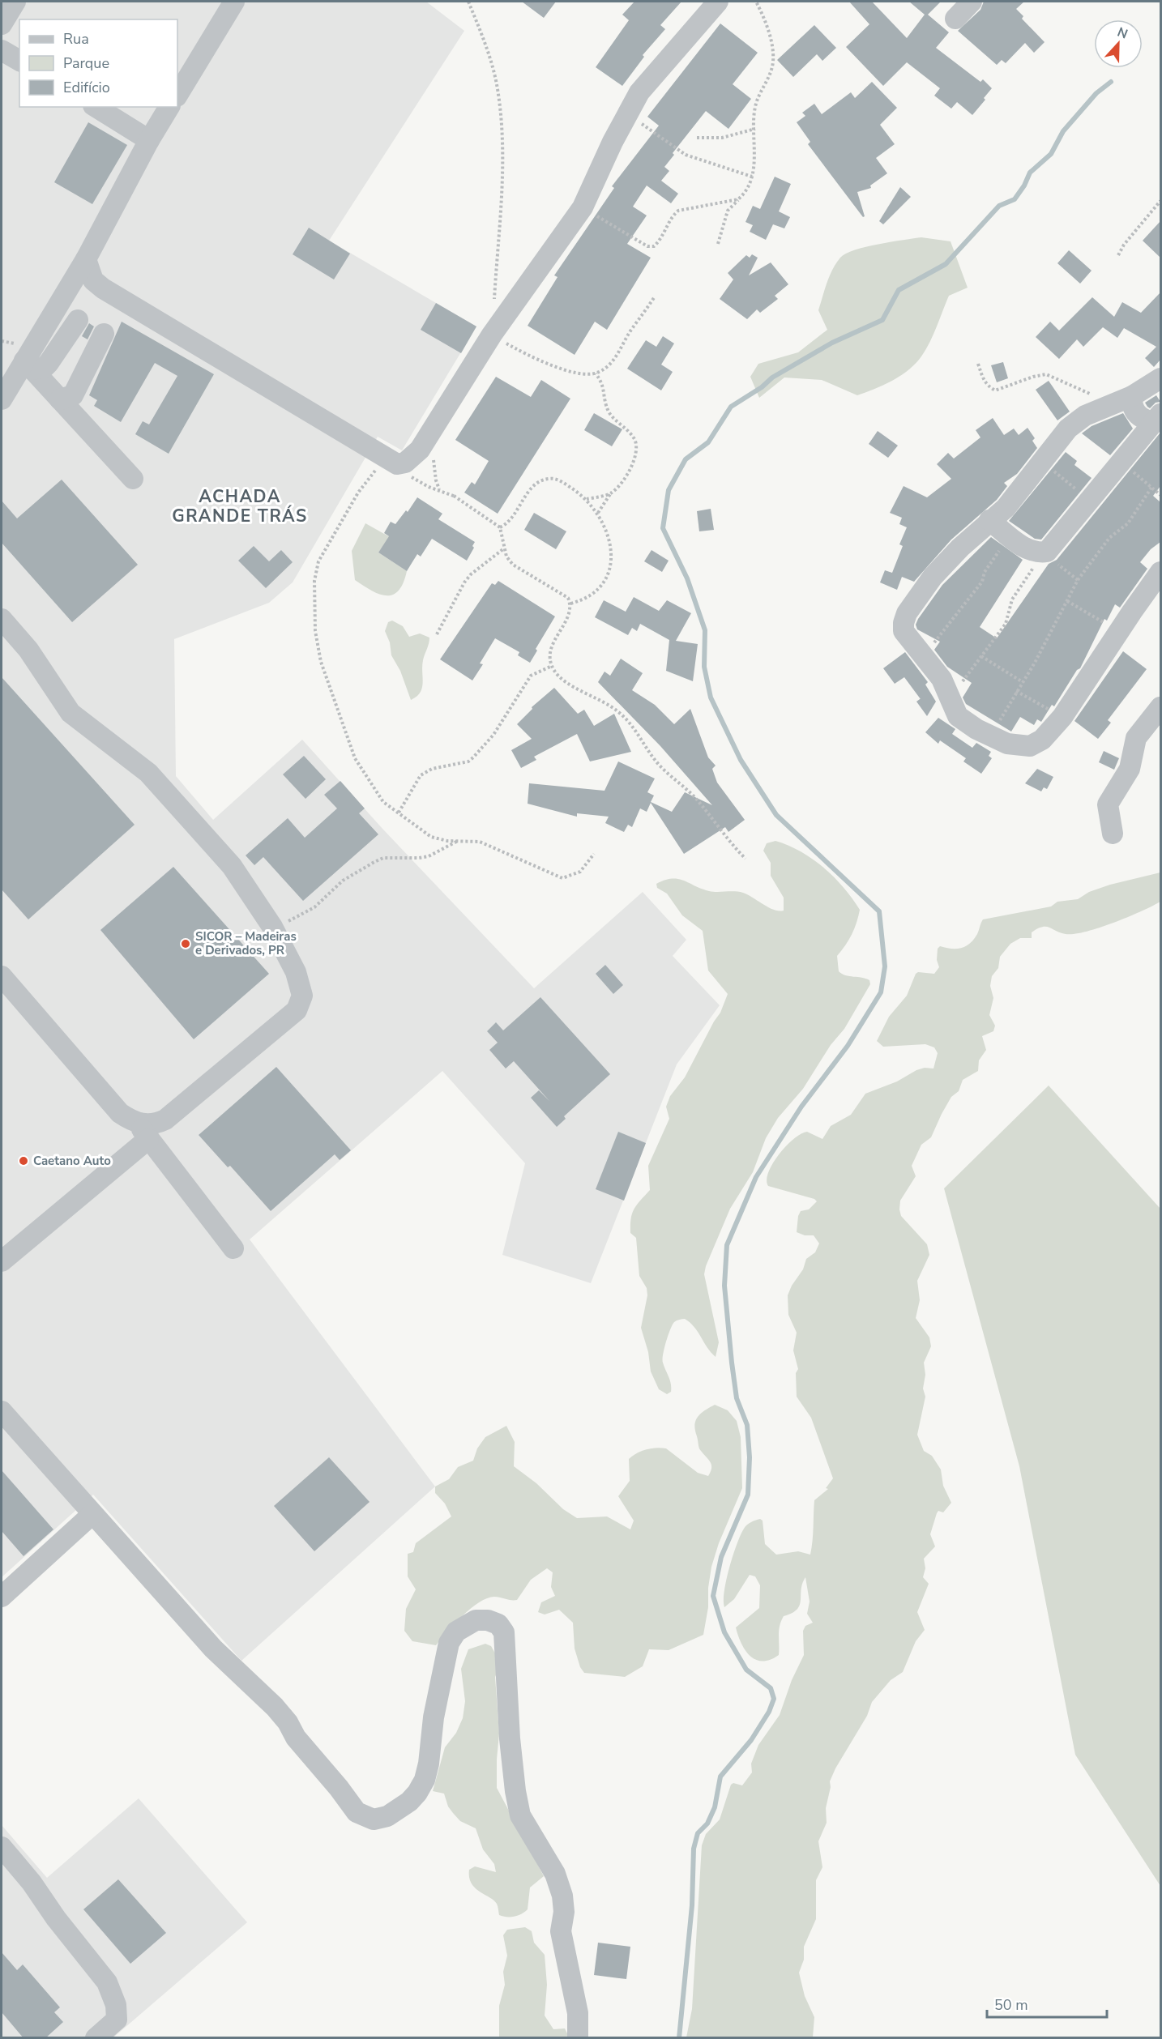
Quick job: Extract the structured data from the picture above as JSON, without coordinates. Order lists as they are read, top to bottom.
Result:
{
  "districts": ["ACHADA GRANDE TRÁS"],
  "places": ["SICOR – Madeiras e Derivados, PR", "Caetano Auto"],
  "legend": ["Rua", "Parque", "Edifício"],
  "scale_bar": "50 m",
  "north": "top"
}
